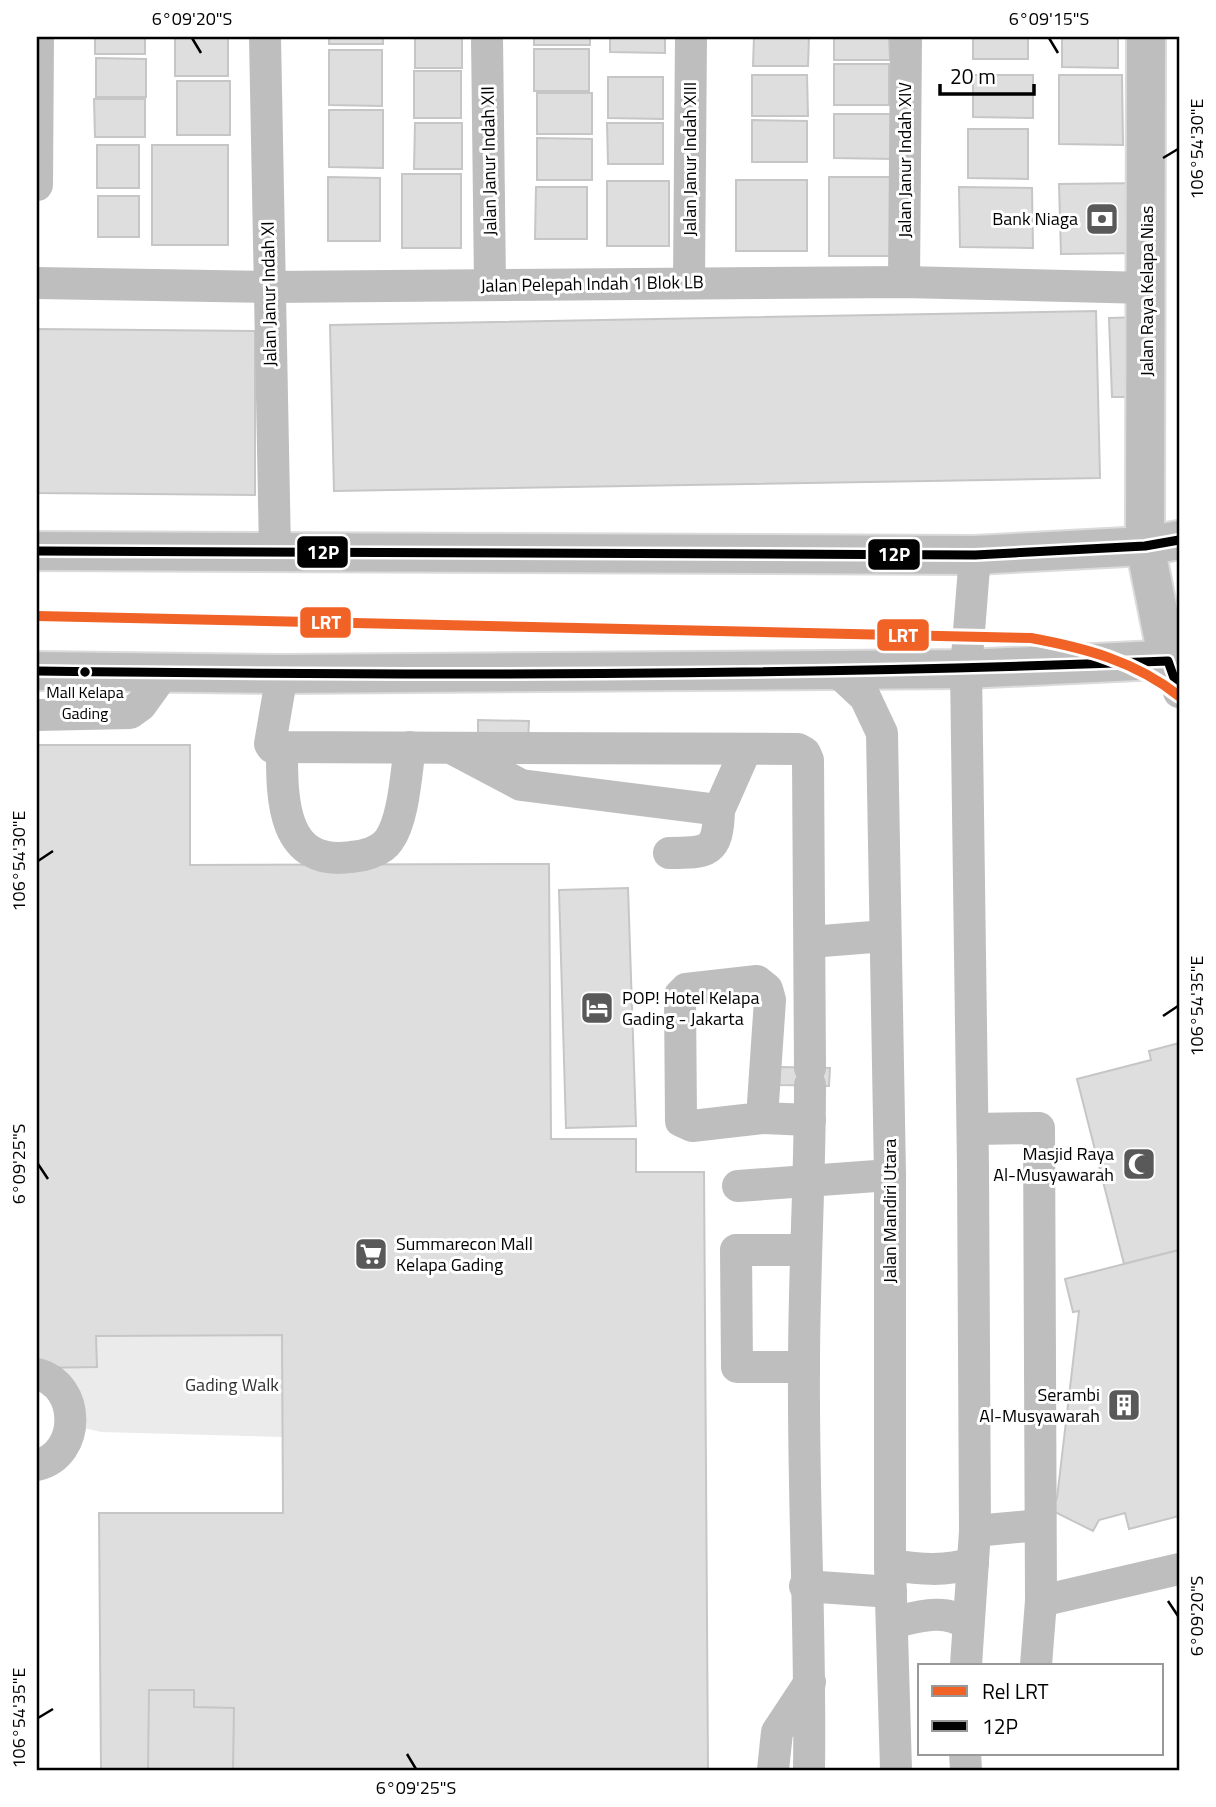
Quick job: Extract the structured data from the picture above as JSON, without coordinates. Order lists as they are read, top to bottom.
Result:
{
  "streets": {
    "main road": ["Jalan Raya Kelapa Nias"],
    "street": [
      "Jalan Janur Indah XIII",
      "Jalan Janur Indah XIV",
      "Jalan Janur Indah XII",
      "Jalan Pelepah Indah 1 Blok LB",
      "Jalan Janur Indah XI",
      "Jalan Mandiri Utara"
    ]
  },
  "crossings": [
    ["Jalan Janur Indah XIII", "Jalan Pelepah Indah 1 Blok LB"],
    ["Jalan Janur Indah XIV", "Jalan Pelepah Indah 1 Blok LB"],
    ["Jalan Janur Indah XII", "Jalan Pelepah Indah 1 Blok LB"],
    ["Jalan Pelepah Indah 1 Blok LB", "Jalan Raya Kelapa Nias"],
    ["Jalan Pelepah Indah 1 Blok LB", "Jalan Janur Indah XI"]
  ],
  "parks": ["Gading Walk"],
  "places": {
    "bank": ["Bank Niaga"],
    "other": ["Mall Kelapa Gading"],
    "hotel": ["POP! Hotel Kelapa Gading - Jakarta"],
    "mosque": ["Masjid Raya Al-Musyawarah"],
    "supermarket": ["Summarecon Mall Kelapa Gading"],
    "building": ["Serambi Al-Musyawarah"]
  },
  "lines": ["transit line 12P", "rail line LRT"],
  "legend": ["Rel LRT", "12P"],
  "scale_bar": "20 m",
  "coordinates": [
    "6°09'20\"S",
    "6°09'15\"S",
    "106°54'30\"E",
    "106°54'35\"E",
    "6°09'25\"S"
  ]
}
